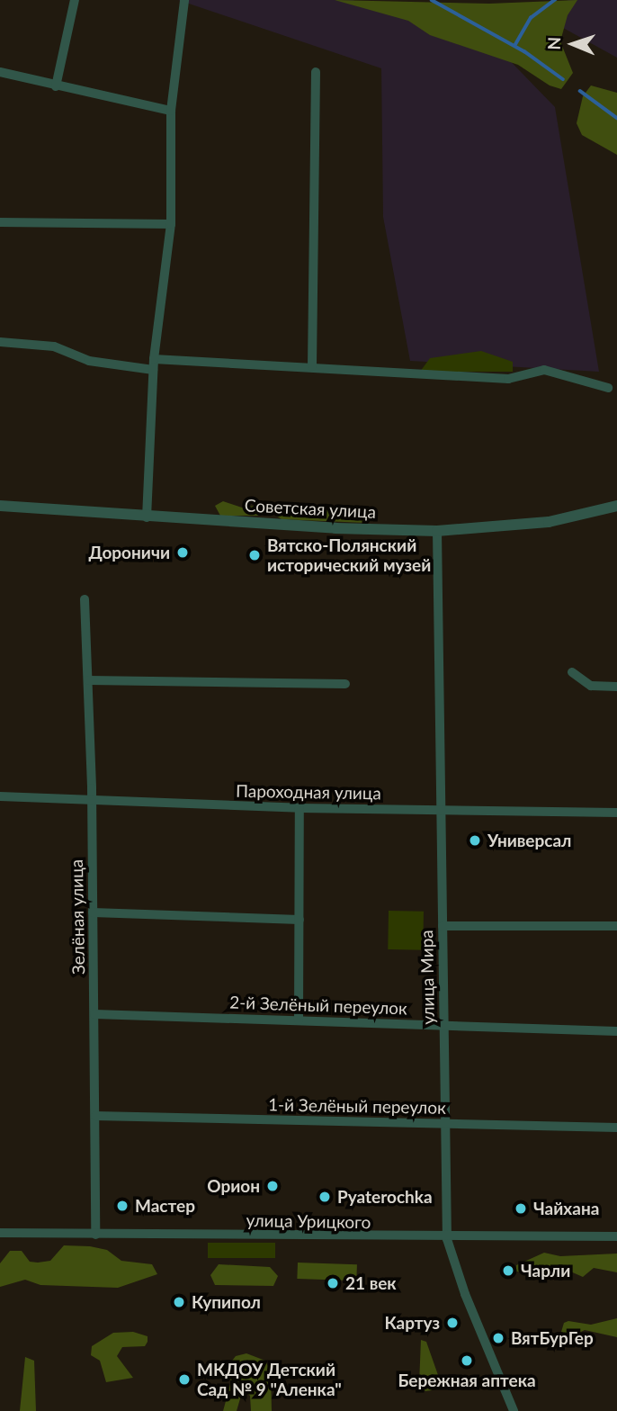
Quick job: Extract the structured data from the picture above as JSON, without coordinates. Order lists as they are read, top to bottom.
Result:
{
  "streets": {
    "street": [
      "Советская улица",
      "Пароходная улица",
      "Зелёная улица",
      "улица Мира",
      "2-й Зелёный переулок",
      "1-й Зелёный переулок",
      "улица Урицкого"
    ]
  },
  "crossings": [
    ["Советская улица", "улица Мира"],
    ["Пароходная улица", "Зелёная улица"],
    ["Пароходная улица", "улица Мира"],
    ["Зелёная улица", "2-й Зелёный переулок"],
    ["Зелёная улица", "1-й Зелёный переулок"],
    ["Зелёная улица", "улица Урицкого"],
    ["улица Мира", "2-й Зелёный переулок"],
    ["улица Мира", "1-й Зелёный переулок"],
    ["улица Мира", "улица Урицкого"]
  ],
  "places": [
    "Дороничи",
    "Вятско-Полянский исторический музей",
    "Универсал",
    "Орион",
    "Pyaterochka",
    "Мастер",
    "Чайхана",
    "Чарли",
    "21 век",
    "Купипол",
    "Картуз",
    "ВятБурГер",
    "Бережная аптека",
    "МКДОУ Детский Сад № 9 \"Аленка\""
  ],
  "north": "left"
}
